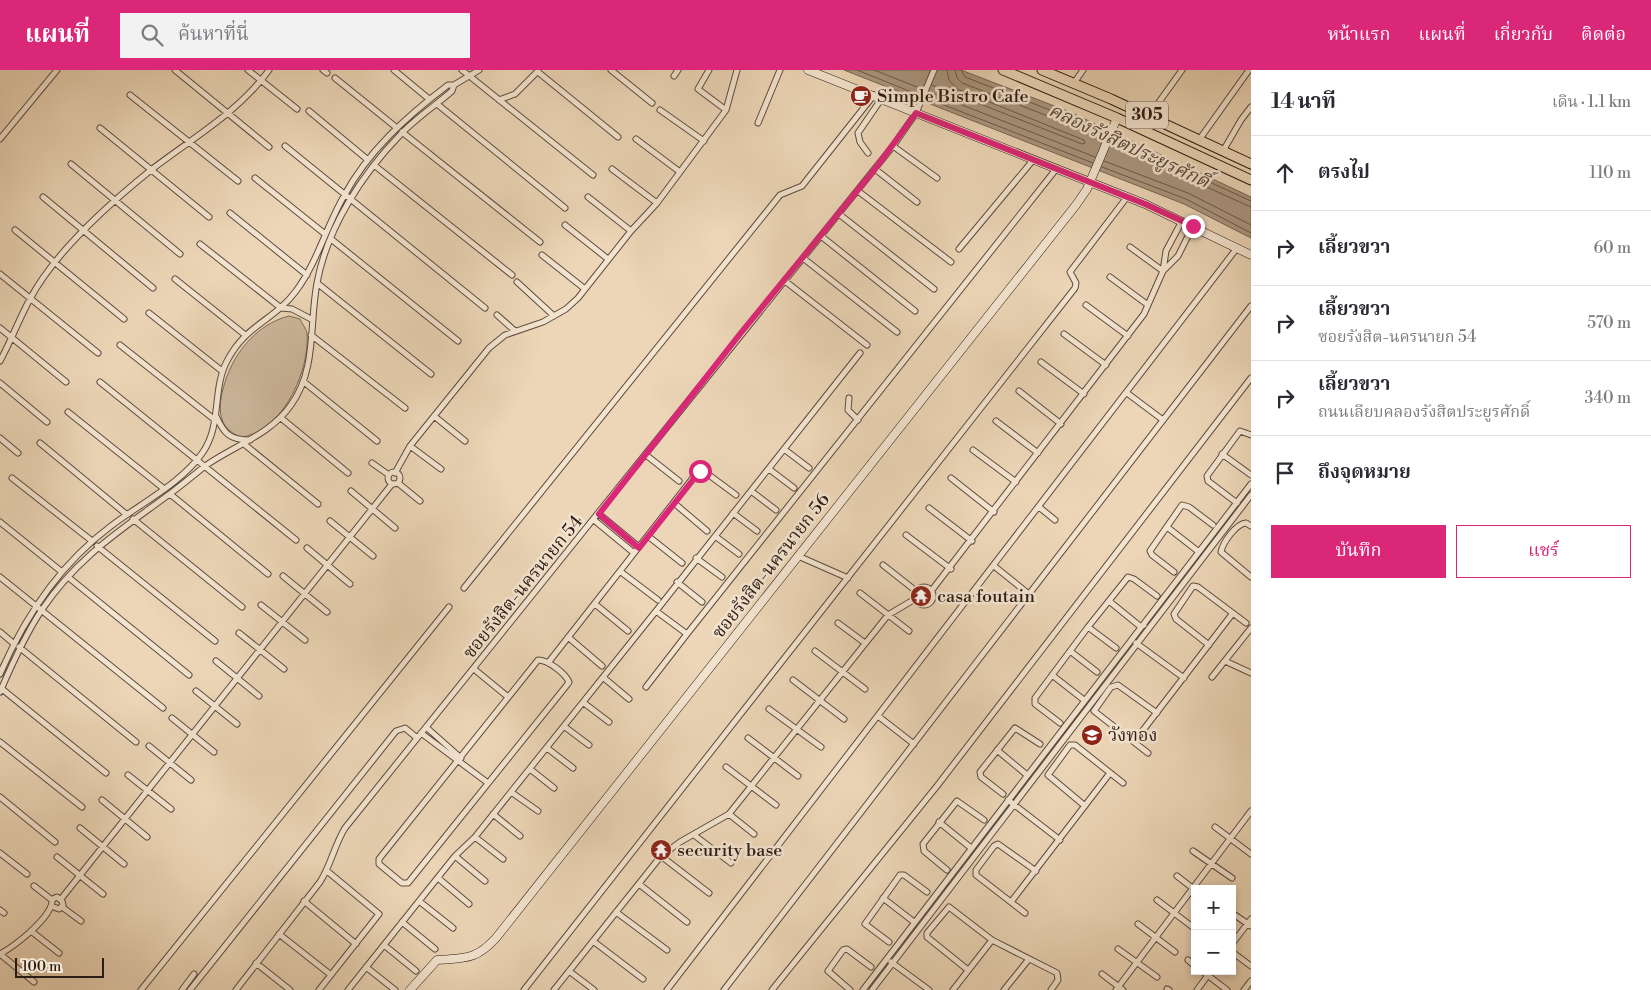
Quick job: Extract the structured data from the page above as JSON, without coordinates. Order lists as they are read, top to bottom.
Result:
{
  "streets": {
    "main road": ["305"],
    "street": ["ซอยรังสิต-นครนายก 56", "ซอยรังสิต-นครนายก 54"]
  },
  "crossings": [
    ["305", "ซอยรังสิต-นครนายก 56"]
  ],
  "water": ["คลองรังสิตประยูรศักดิ์"],
  "places": {
    "cafe": ["Simple Bistro Cafe"],
    "temple": ["casa foutain", "security base"],
    "school or university": ["วังทอง"]
  },
  "scale_bar": "100 m",
  "page": {
    "header": "แผนที่",
    "search": "ค้นหาที่นี่",
    "nav": [
      "หน้าแรก",
      "แผนที่",
      "เกี่ยวกับ",
      "ติดต่อ"
    ],
    "heading": ["14 นาที", "เดิน · 1.1 km"],
    "list": [
      ["ตรงไป", "110 m"],
      ["เลี้ยวขวา", "60 m"],
      ["เลี้ยวขวา", "ซอยรังสิต-นครนายก 54", "570 m"],
      ["เลี้ยวขวา", "ถนนเลียบคลองรังสิตประยูรศักดิ์", "340 m"],
      "ถึงจุดหมาย"
    ],
    "buttons": ["บันทึก", "แชร์"],
    "map_buttons": ["+", "−"],
    "scale": "100 m"
  }
}
